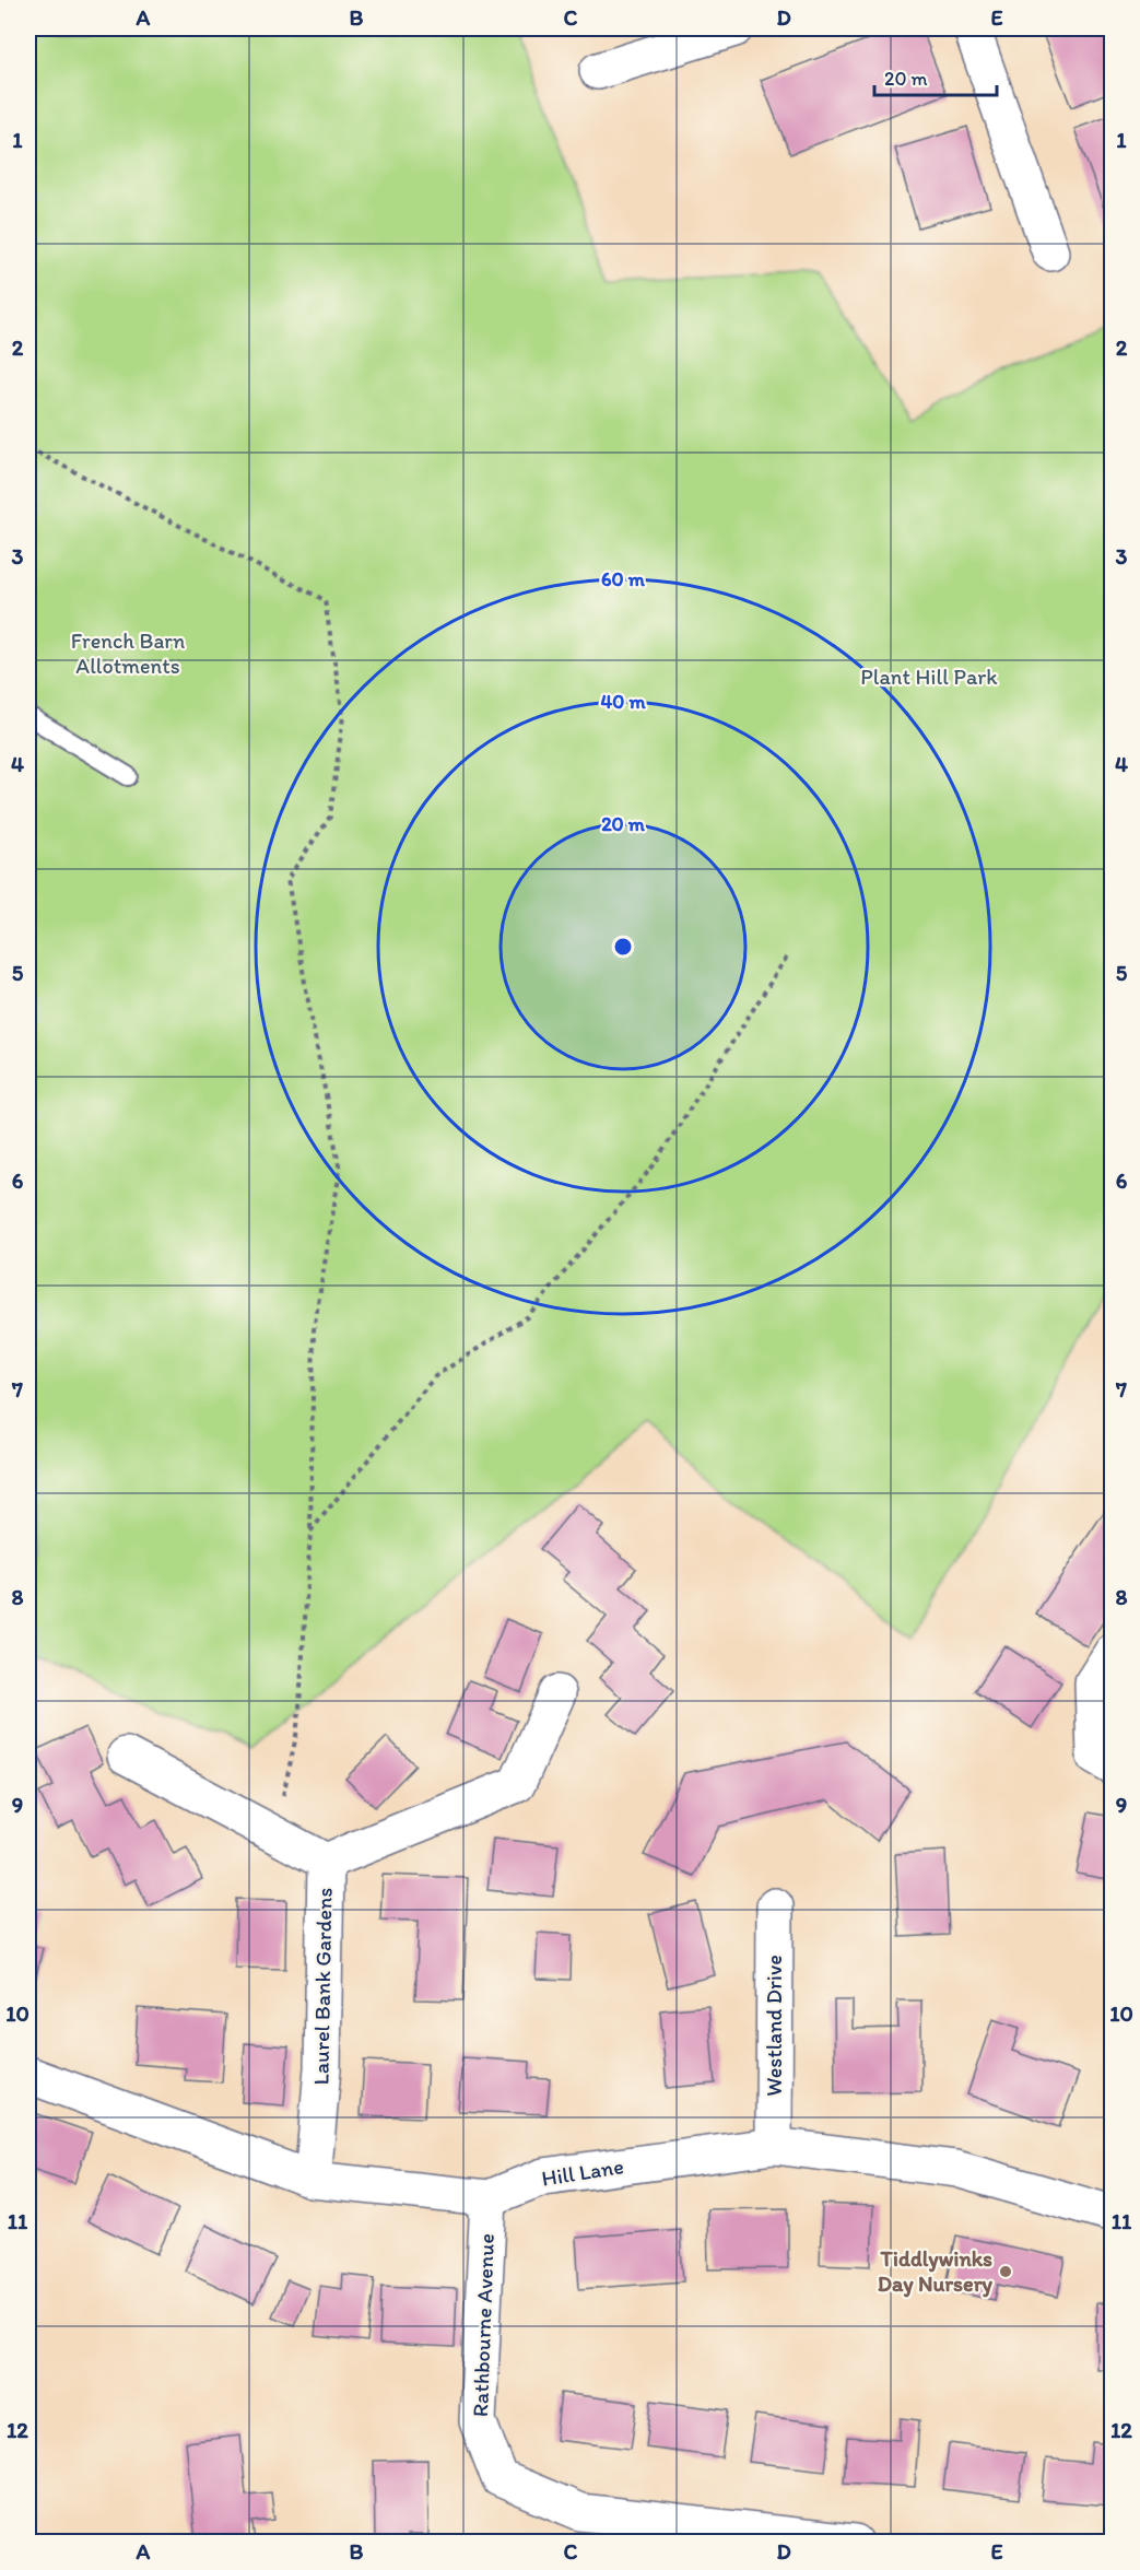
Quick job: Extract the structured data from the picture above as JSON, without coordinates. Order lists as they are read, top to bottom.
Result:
{
  "streets": {
    "street": [
      "Laurel Bank Gardens",
      "Westland Drive",
      "Hill Lane",
      "Rathbourne Avenue"
    ]
  },
  "crossings": [
    ["Laurel Bank Gardens", "Hill Lane"],
    ["Westland Drive", "Hill Lane"],
    ["Hill Lane", "Rathbourne Avenue"]
  ],
  "parks": ["French Barn Allotments", "Plant Hill Park"],
  "places": ["Tiddlywinks Day Nursery"],
  "scale_bar": "20 m",
  "grid": {
    "columns": [
      "A",
      "B",
      "C",
      "D",
      "E"
    ],
    "rows": [
      "1",
      "2",
      "3",
      "4",
      "5",
      "6",
      "7",
      "8",
      "9",
      "10",
      "11",
      "12"
    ]
  },
  "rings": ["60 m", "40 m", "20 m"]
}
